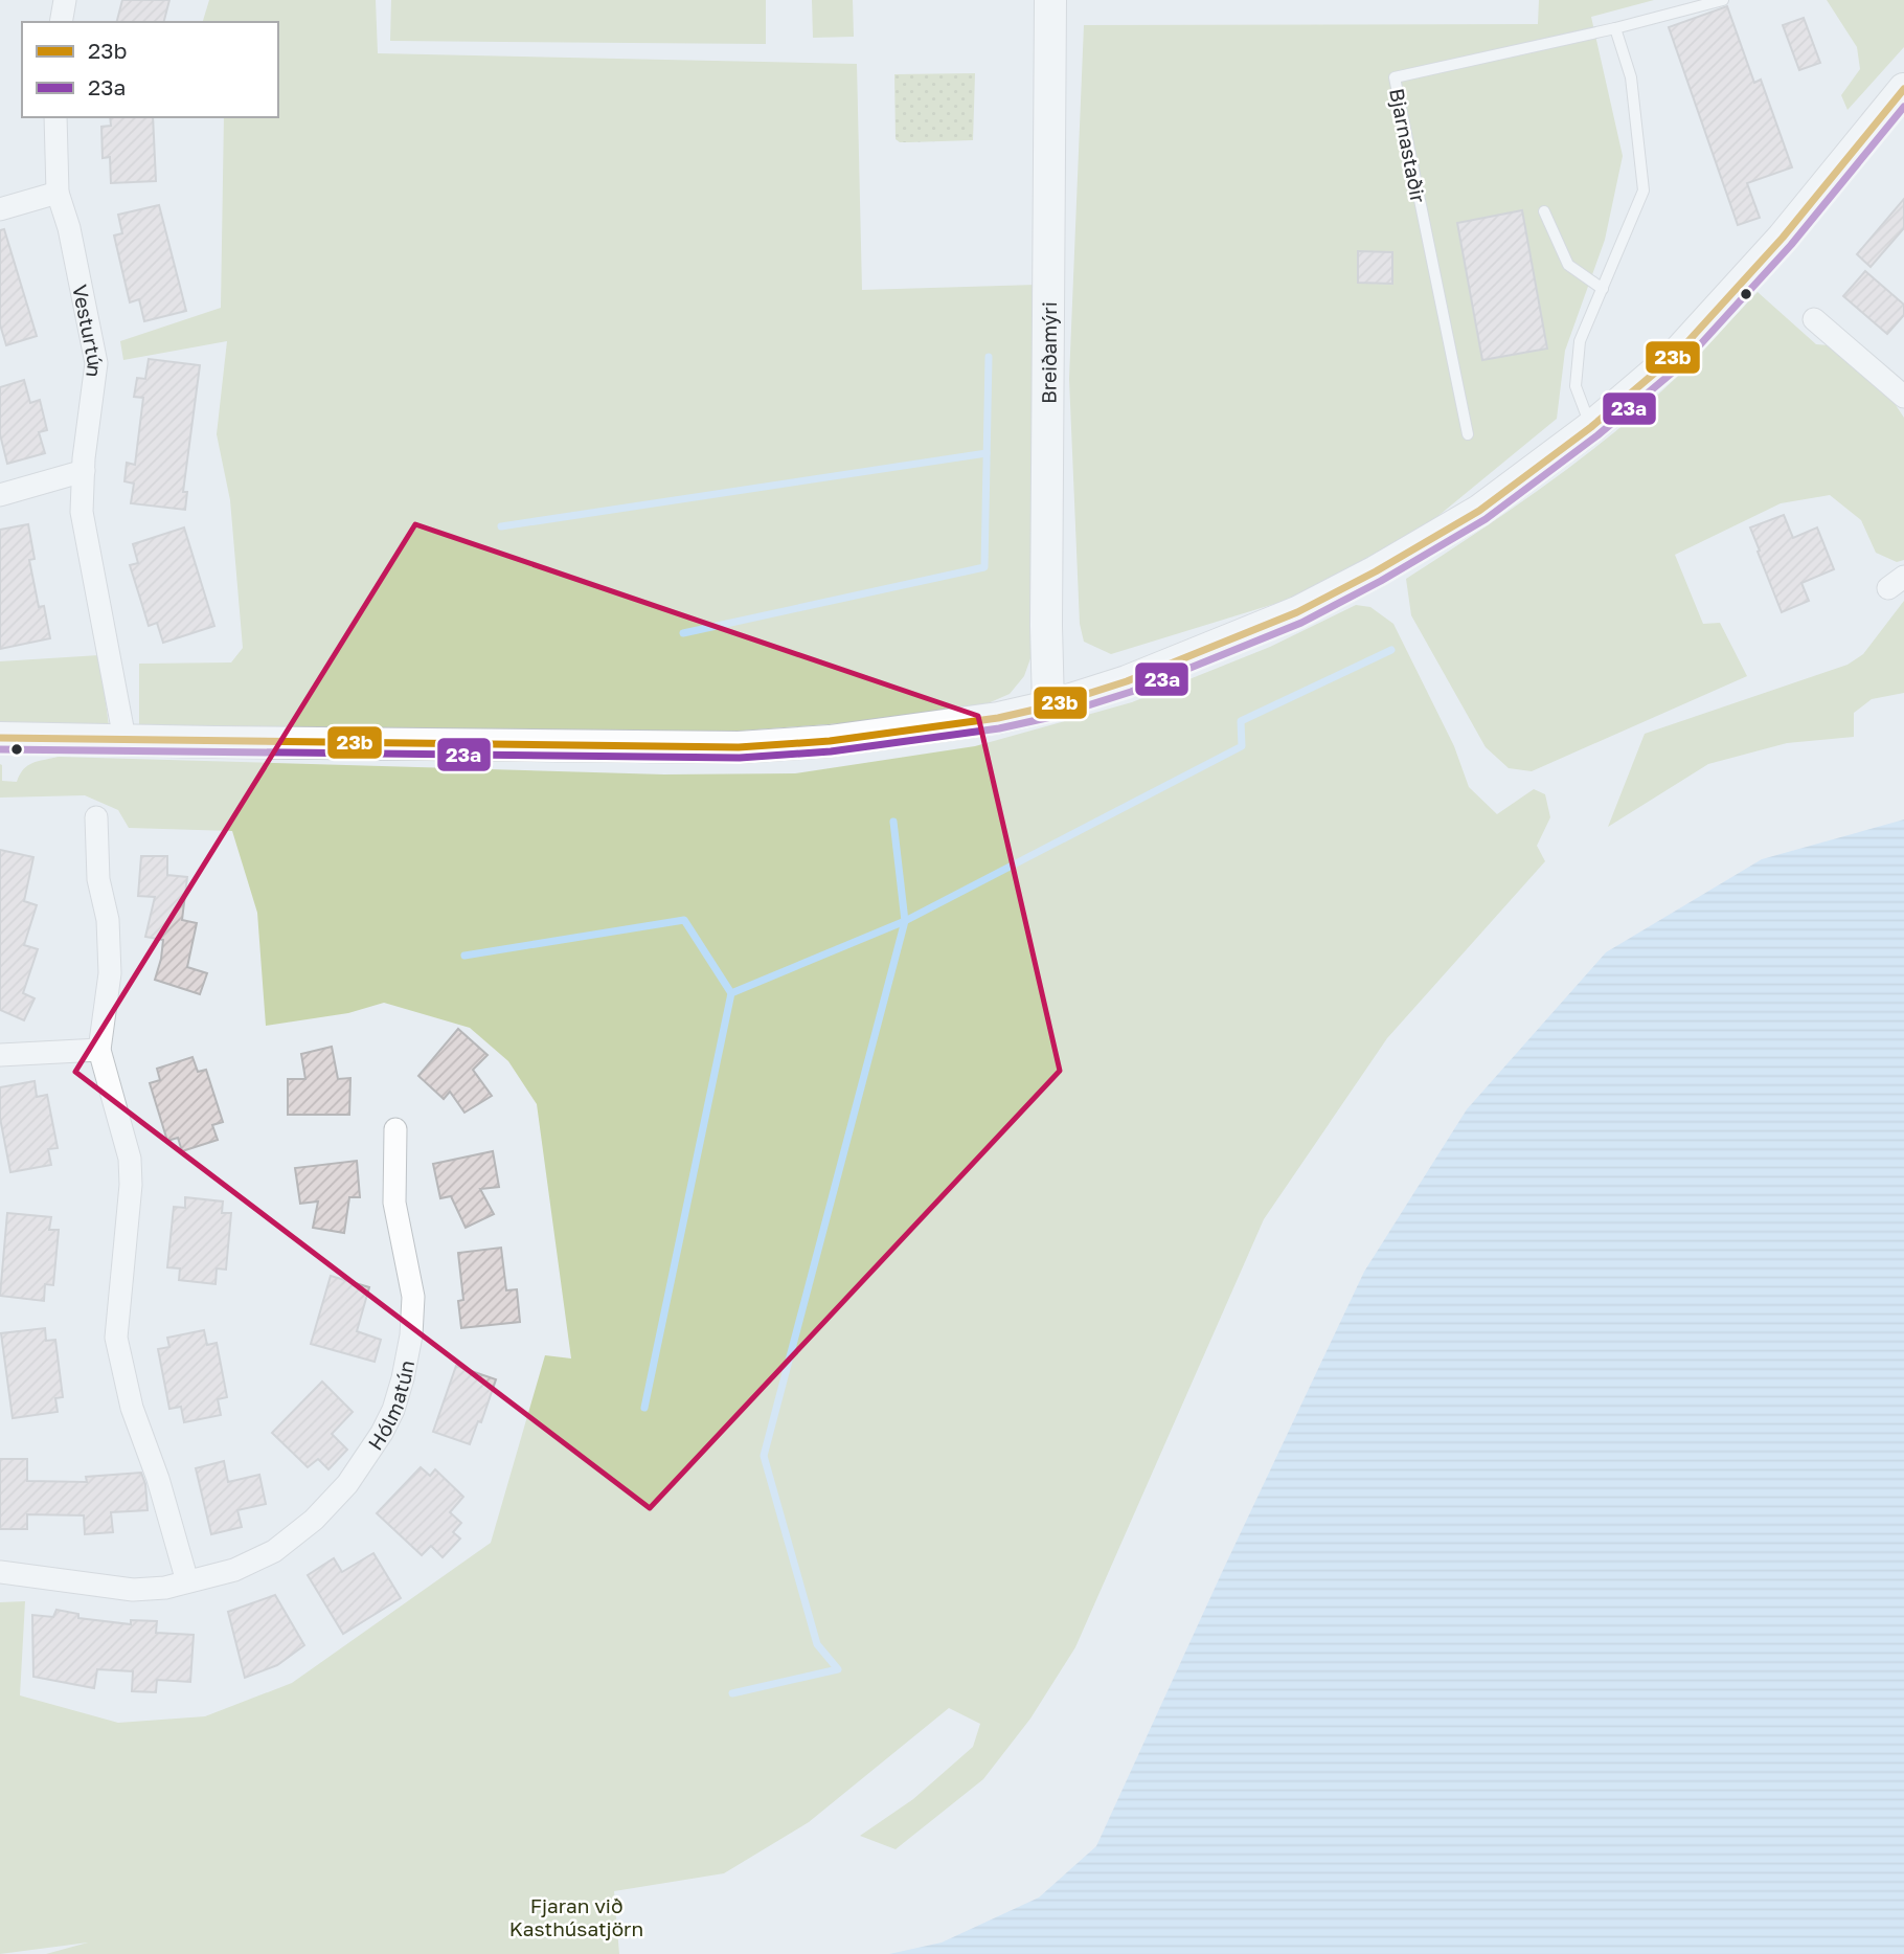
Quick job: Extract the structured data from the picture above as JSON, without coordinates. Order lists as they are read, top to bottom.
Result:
{
  "streets": {
    "street": ["Vesturtún", "Breiðamýri", "Hólmatún"],
    "lane": ["Bjarnastaðir"]
  },
  "parks": ["Fjaran við Kasthúsatjörn"],
  "lines": ["transit line 23b", "transit line 23a"],
  "legend": ["23b", "23a"]
}
